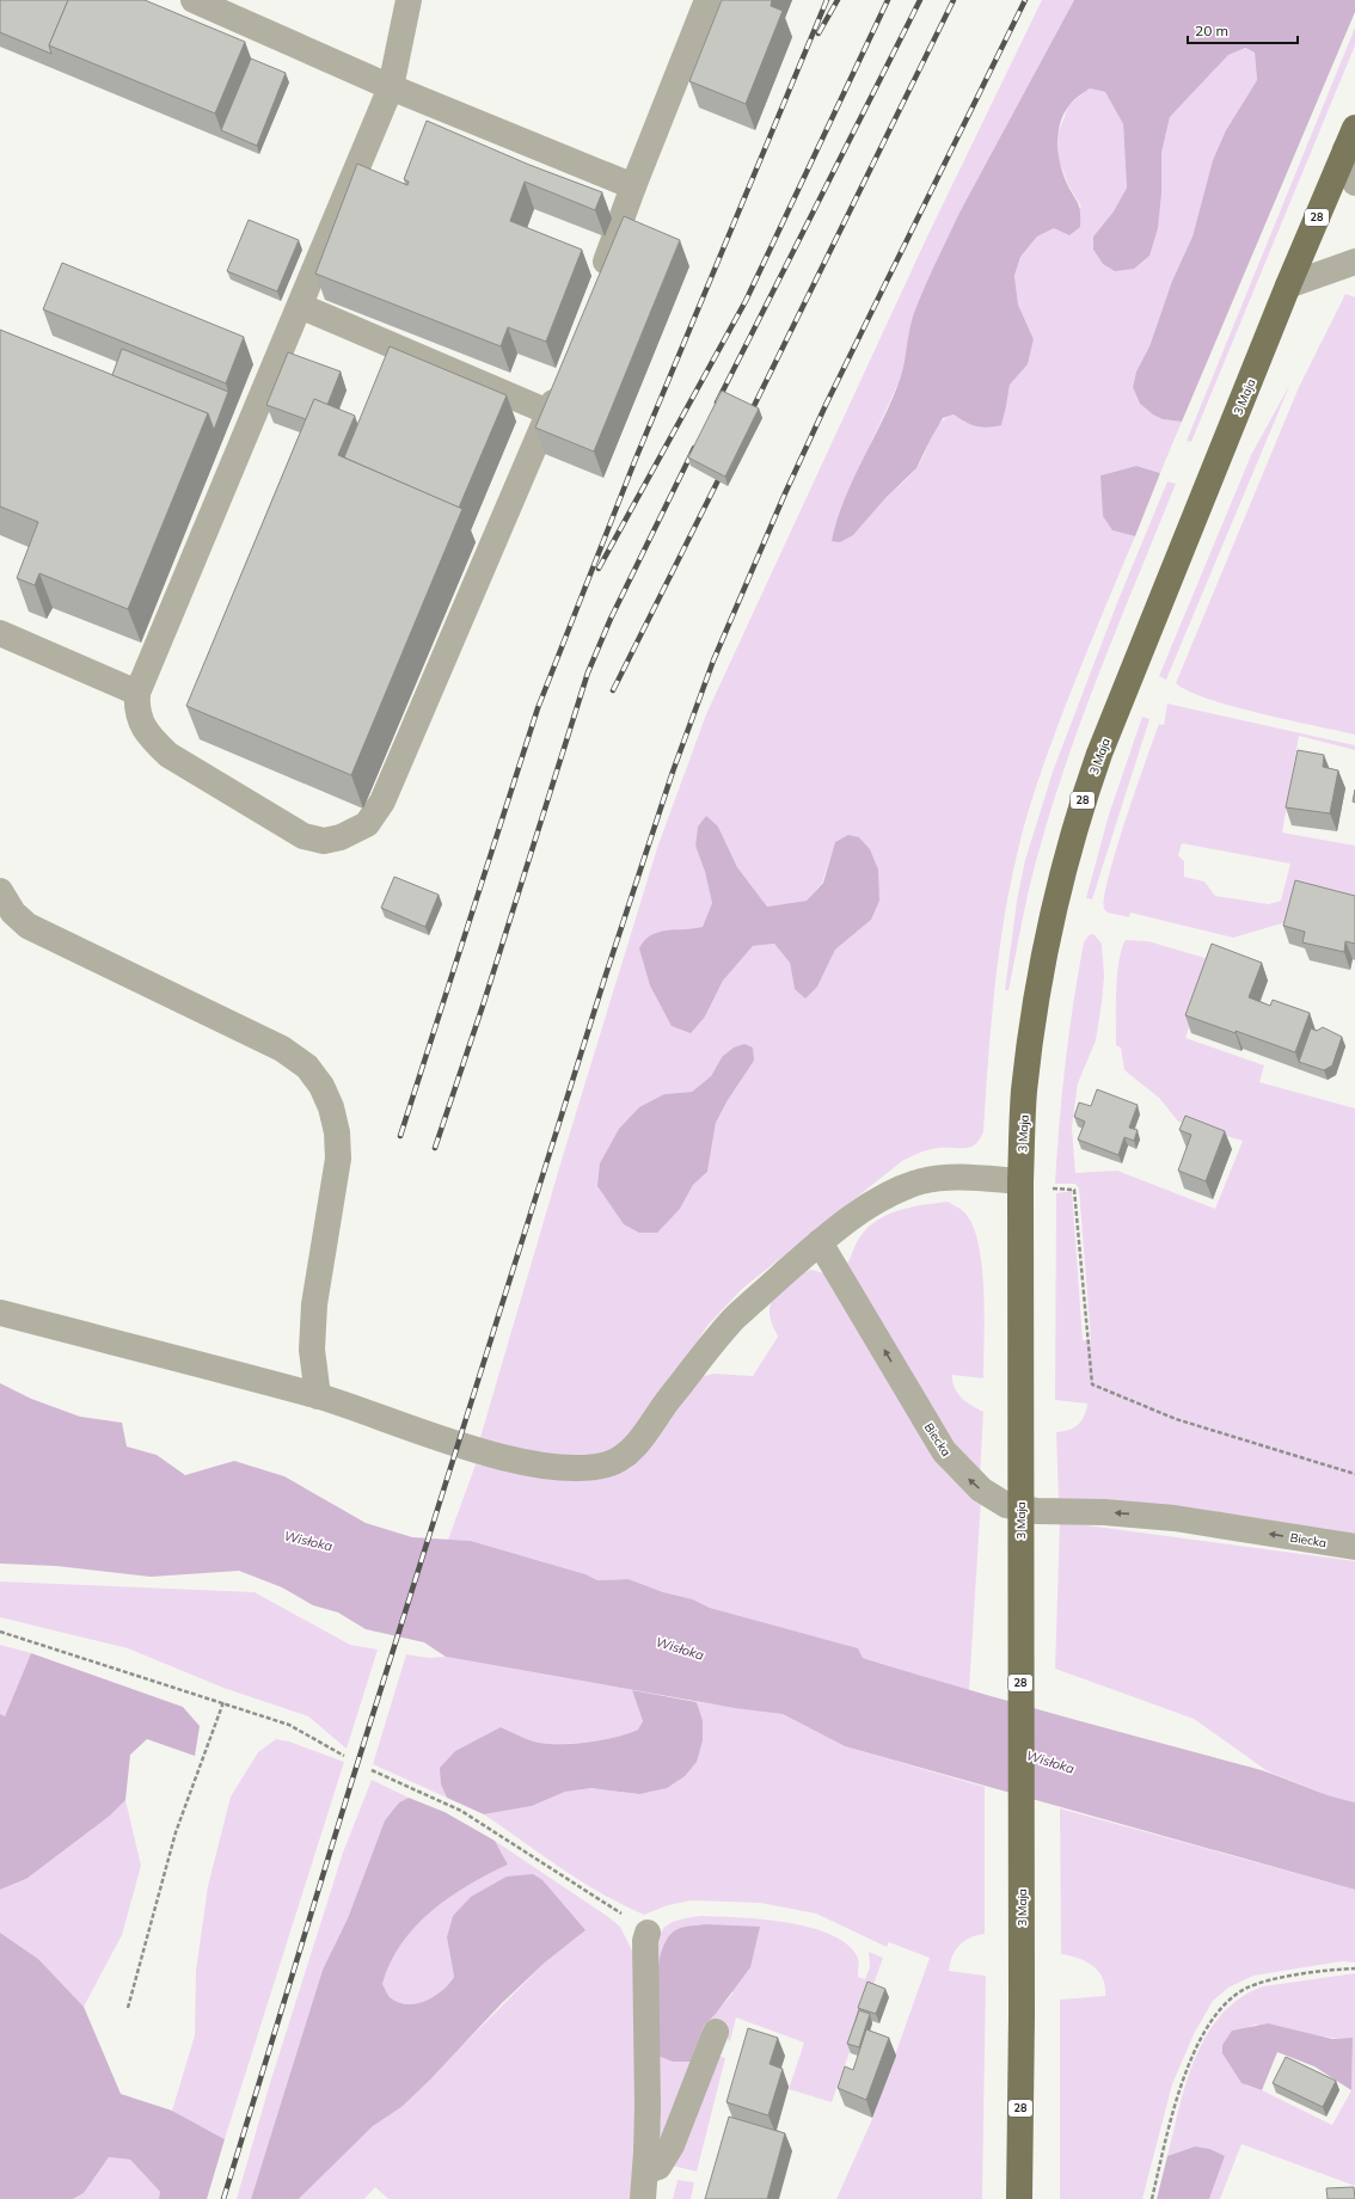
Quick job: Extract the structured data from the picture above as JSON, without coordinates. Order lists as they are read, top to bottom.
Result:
{
  "streets": {
    "main road": ["28", "3 Maja"],
    "street": ["Biecka"]
  },
  "one_way": ["Biecka"],
  "water": ["Wisłoka"],
  "scale_bar": "20 m"
}
